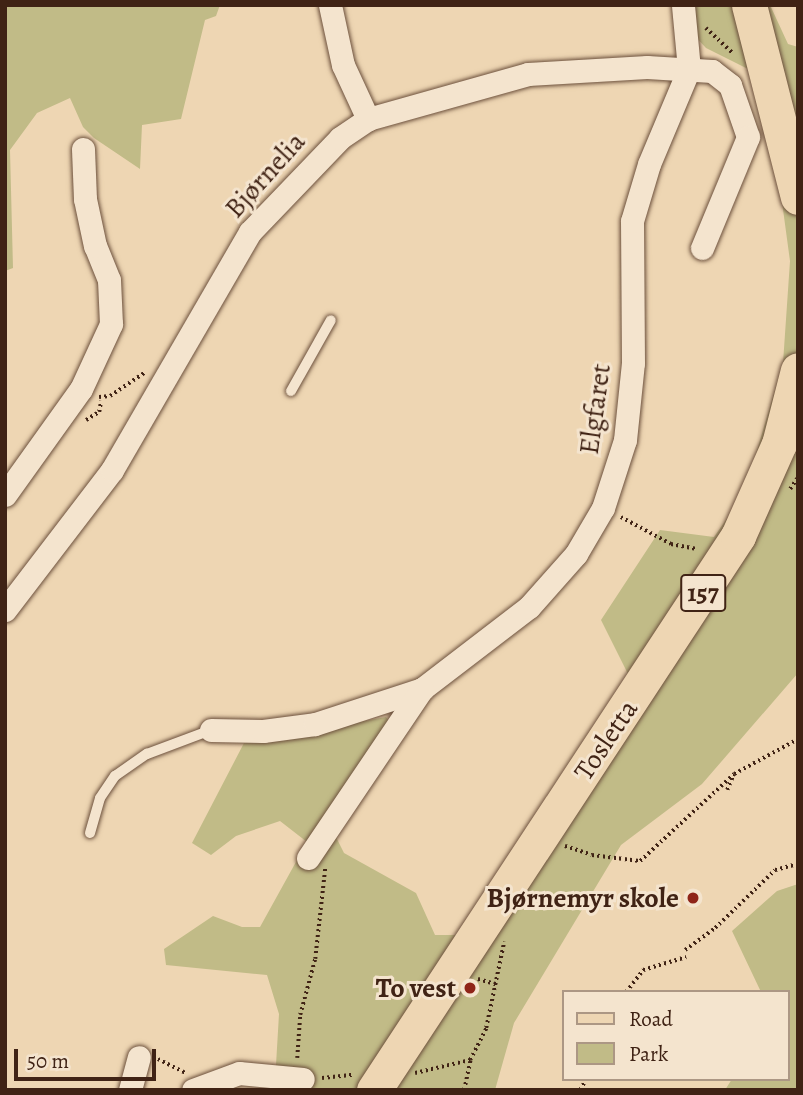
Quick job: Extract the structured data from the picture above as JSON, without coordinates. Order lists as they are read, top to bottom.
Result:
{
  "streets": {
    "main road": ["157", "Tosletta"],
    "street": ["Bjørnelia", "Elgfaret"]
  },
  "crossings": [
    ["Bjørnelia", "Elgfaret"]
  ],
  "places": ["Bjørnemyr skole", "To vest"],
  "legend": ["Road", "Park"],
  "scale_bar": "50 m"
}
